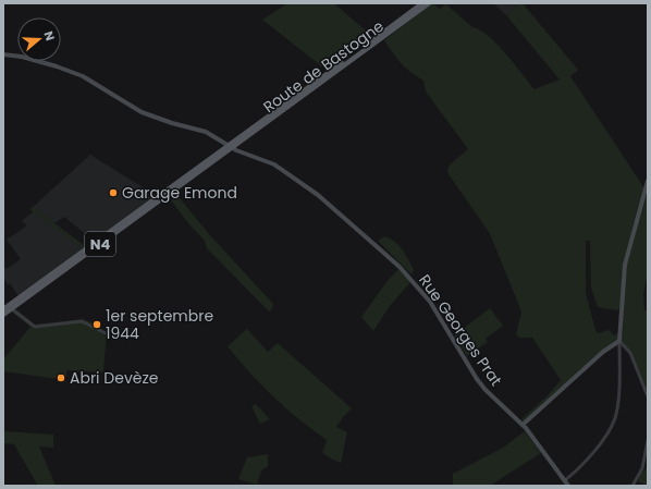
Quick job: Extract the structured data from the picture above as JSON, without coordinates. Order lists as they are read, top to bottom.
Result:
{
  "streets": {
    "main road": ["Route de Bastogne", "N4"],
    "street": ["Rue Georges Prat"]
  },
  "crossings": [
    ["Route de Bastogne", "Rue Georges Prat"]
  ],
  "places": ["Garage Emond", "1er septembre 1944", "Abri Devèze"],
  "north": "right"
}
